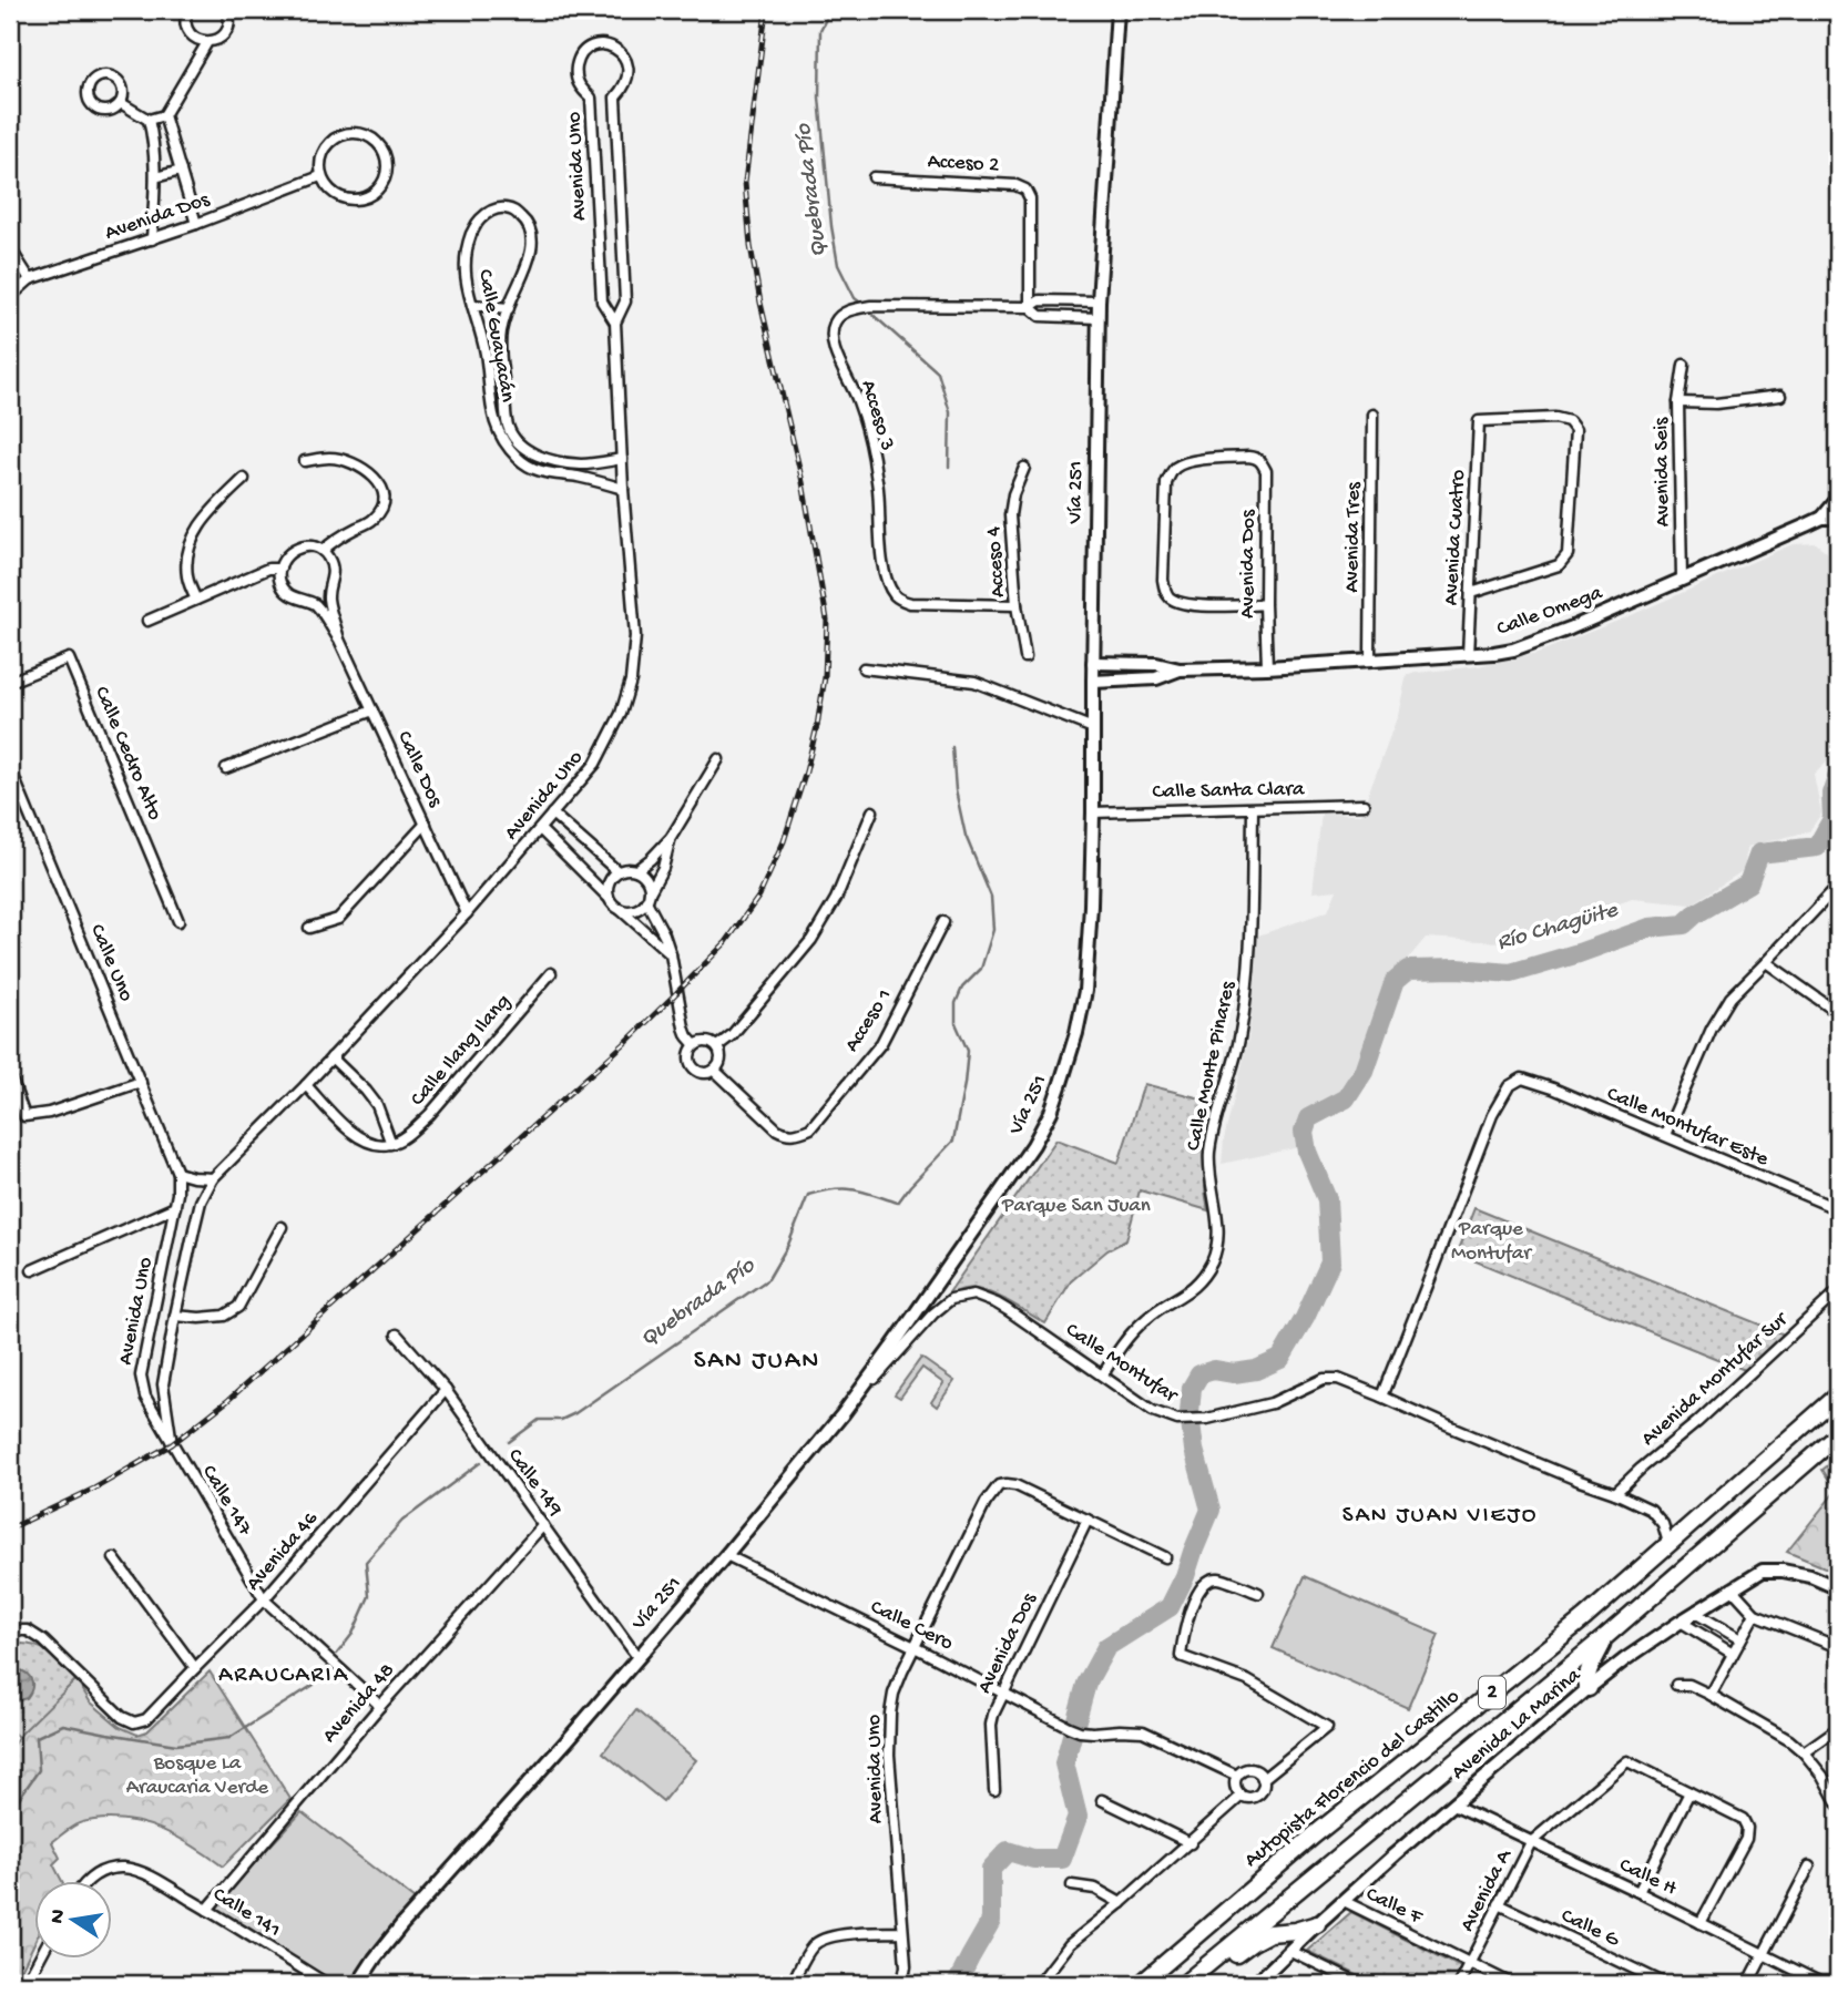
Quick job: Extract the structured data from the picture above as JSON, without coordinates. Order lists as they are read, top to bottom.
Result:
{
  "streets": {
    "highway": ["2", "Autopista Florencio del Castillo"],
    "main road": ["Vía 251", "Calle Omega", "Avenida La Marina"],
    "street": [
      "Acceso 2",
      "Avenida Uno",
      "Avenida Dos",
      "Calle Guayacán",
      "Acceso 3",
      "Avenida Seis",
      "Avenida Tres",
      "Avenida Cuatro",
      "Acceso 4",
      "Calle Cedro Alto",
      "Calle Dos",
      "Calle Santa Clara",
      "Calle Uno",
      "Acceso 1",
      "Calle Ilang Ilang",
      "Calle Monte Pinares",
      "Calle Montufar Este",
      "Calle Montufar",
      "Avenida Montufar Sur",
      "Calle 149",
      "Calle 147",
      "Avenida 46",
      "Calle Cero",
      "Avenida 48",
      "Calle H",
      "Avenida A",
      "Calle F",
      "Calle 141",
      "Calle G"
    ]
  },
  "crossings": [
    ["Acceso 2", "Acceso 3"],
    ["Avenida Uno", "Avenida Dos"],
    ["Avenida Uno", "Calle Guayacán"],
    ["Avenida Uno", "Calle Dos"],
    ["Avenida Uno", "Calle Uno"],
    ["Avenida Uno", "Calle Ilang Ilang"],
    ["Avenida Uno", "Calle 147"],
    ["Avenida Uno", "Calle Cero"],
    ["Avenida Dos", "Calle Omega"],
    ["Avenida Dos", "Calle Cero"],
    ["Acceso 3", "Acceso 4"],
    ["Avenida Seis", "Calle Omega"],
    ["Vía 251", "Calle Omega"],
    ["Vía 251", "Calle Santa Clara"],
    ["Vía 251", "Calle Montufar"],
    ["Vía 251", "Calle 149"],
    ["Vía 251", "Calle Cero"],
    ["Avenida Tres", "Calle Omega"],
    ["Avenida Cuatro", "Calle Omega"],
    ["Calle Santa Clara", "Calle Monte Pinares"],
    ["Calle Monte Pinares", "Calle Montufar"],
    ["Calle Montufar Este", "Calle Montufar"],
    ["Calle Montufar", "Avenida Montufar Sur"],
    ["Calle Montufar", "Autopista Florencio del Castillo"],
    ["Calle 149", "Avenida 46"],
    ["Calle 149", "Avenida 48"],
    ["Calle 147", "Avenida 46"],
    ["Calle 147", "Avenida 48"],
    ["Avenida 48", "Calle 141"],
    ["Avenida La Marina", "Calle H"],
    ["Avenida La Marina", "Calle F"],
    ["Calle H", "Avenida A"],
    ["Avenida A", "Calle F"],
    ["Avenida A", "Calle G"]
  ],
  "districts": ["SAN JUAN", "SAN JUAN VIEJO", "ARAUCARIA"],
  "water": ["Quebrada Pío", "Río Chagüite"],
  "parks": ["Parque San Juan", "Parque Montufar", "Bosque La Araucaria Verde"],
  "north": "left"
}
